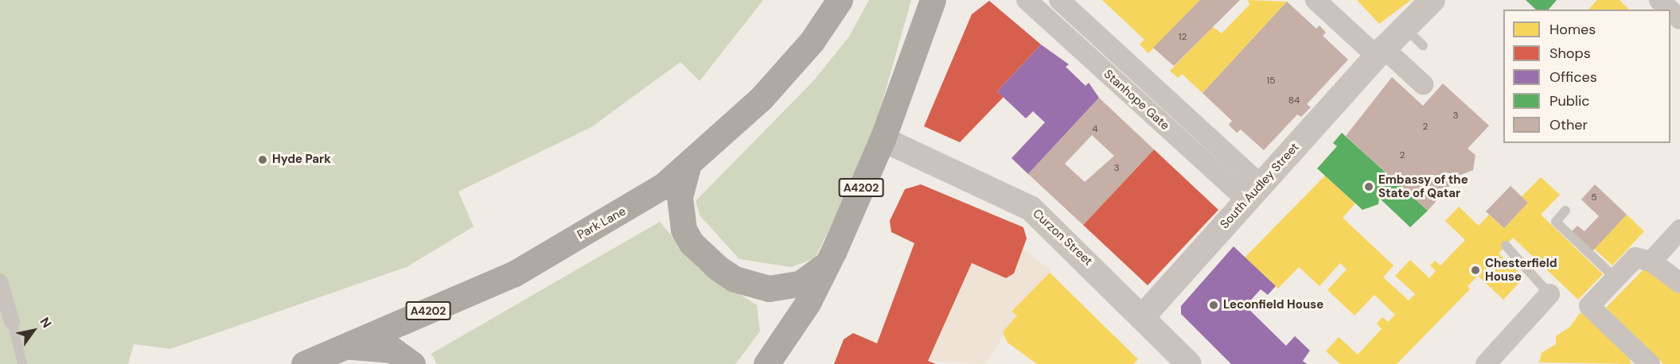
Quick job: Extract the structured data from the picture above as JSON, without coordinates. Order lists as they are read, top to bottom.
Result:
{
  "streets": {
    "highway": ["A4202", "Park Lane"],
    "street": ["Stanhope Gate", "South Audley Street", "Curzon Street"]
  },
  "crossings": [
    ["Stanhope Gate", "South Audley Street"],
    ["South Audley Street", "Curzon Street"],
    ["A4202", "Park Lane"],
    ["A4202", "Curzon Street"]
  ],
  "places": [
    "Hyde Park",
    "Embassy of the State of Qatar",
    "Chesterfield House",
    "Leconfield House"
  ],
  "house_numbers": [
    "12",
    "15",
    "84",
    "3",
    "2",
    "4",
    "2",
    "3",
    "5"
  ],
  "legend": [
    "Homes",
    "Shops",
    "Offices",
    "Public",
    "Other"
  ],
  "north": "top right"
}
